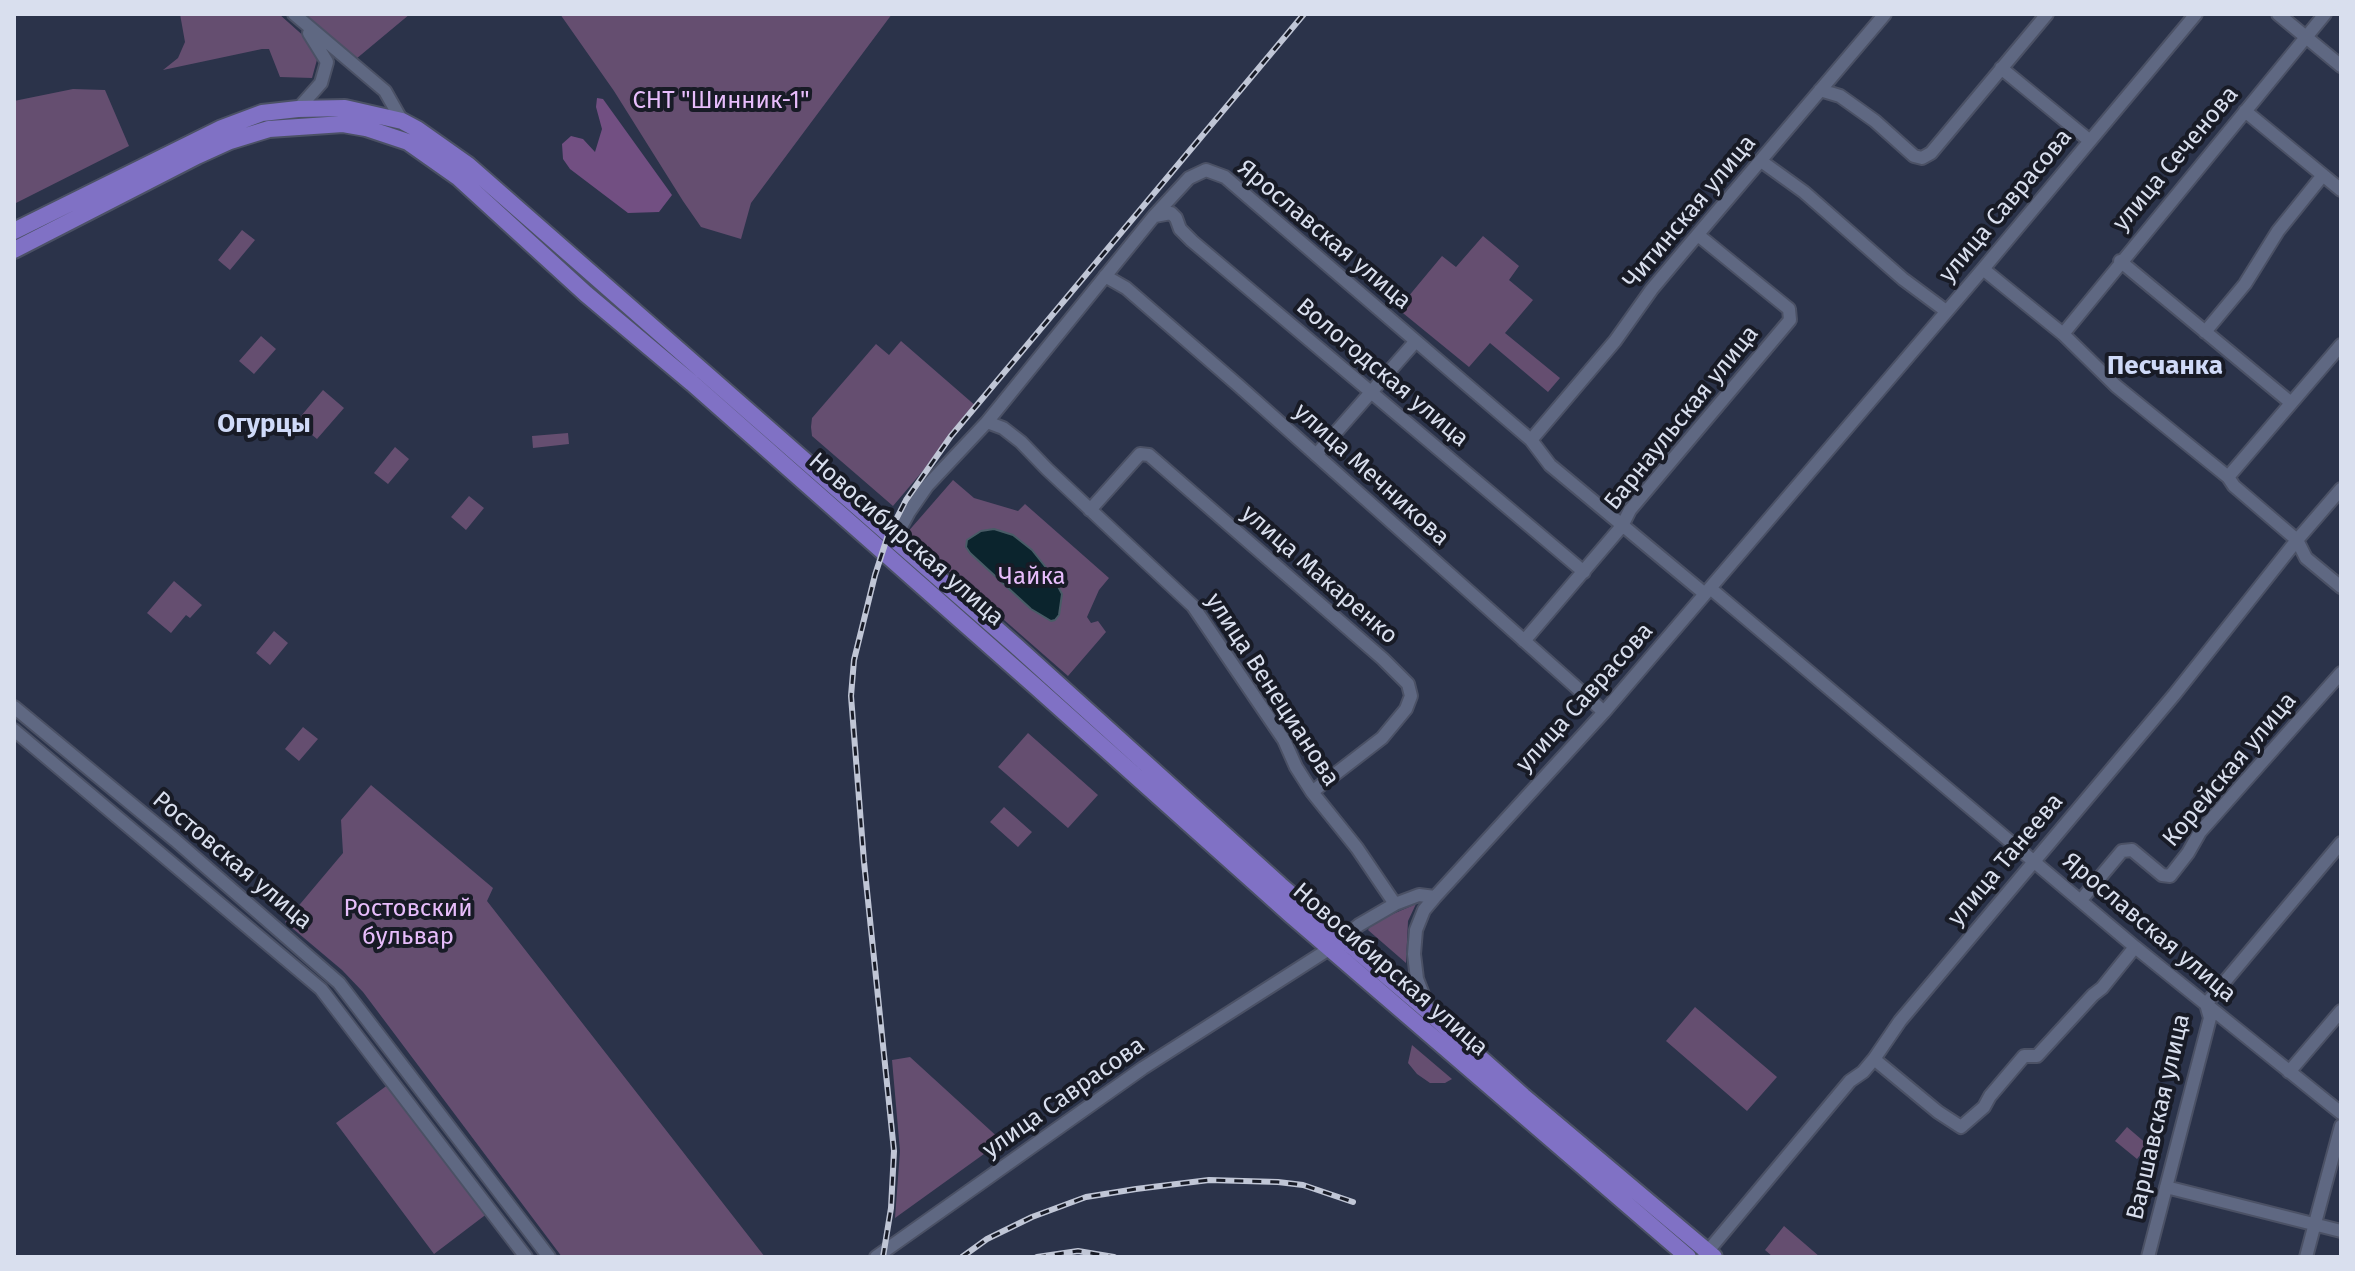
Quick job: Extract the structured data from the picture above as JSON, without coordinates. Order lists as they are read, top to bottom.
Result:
{
  "streets": {
    "main road": ["Новосибирская улица"],
    "street": [
      "улица Сеченова",
      "улица Саврасова",
      "Читинская улица",
      "Ярославская улица",
      "Вологодская улица",
      "Барнаульская улица",
      "улица Мечникова",
      "улица Макаренко",
      "улица Венецианова",
      "Корейская улица",
      "улица Танеева",
      "Ростовская улица",
      "Варшавская улица"
    ]
  },
  "crossings": [
    ["улица Саврасова", "Ярославская улица"],
    ["улица Саврасова", "улица Мечникова"],
    ["улица Саврасова", "Новосибирская улица"],
    ["улица Саврасова", "улица Венецианова"],
    ["Читинская улица", "Ярославская улица"],
    ["Читинская улица", "Барнаульская улица"],
    ["Ярославская улица", "Вологодская улица"],
    ["Ярославская улица", "Барнаульская улица"],
    ["Ярославская улица", "улица Мечникова"],
    ["Ярославская улица", "Новосибирская улица"],
    ["Ярославская улица", "улица Венецианова"],
    ["Ярославская улица", "Корейская улица"],
    ["Ярославская улица", "улица Танеева"],
    ["Ярославская улица", "Варшавская улица"],
    ["Вологодская улица", "Барнаульская улица"],
    ["Барнаульская улица", "улица Мечникова"],
    ["Новосибирская улица", "улица Танеева"],
    ["улица Макаренко", "улица Венецианова"]
  ],
  "districts": ["Песчанка", "Огурцы"],
  "parks": ["СНТ \"Шинник-1\"", "Чайка", "Ростовский бульвар"]
}
